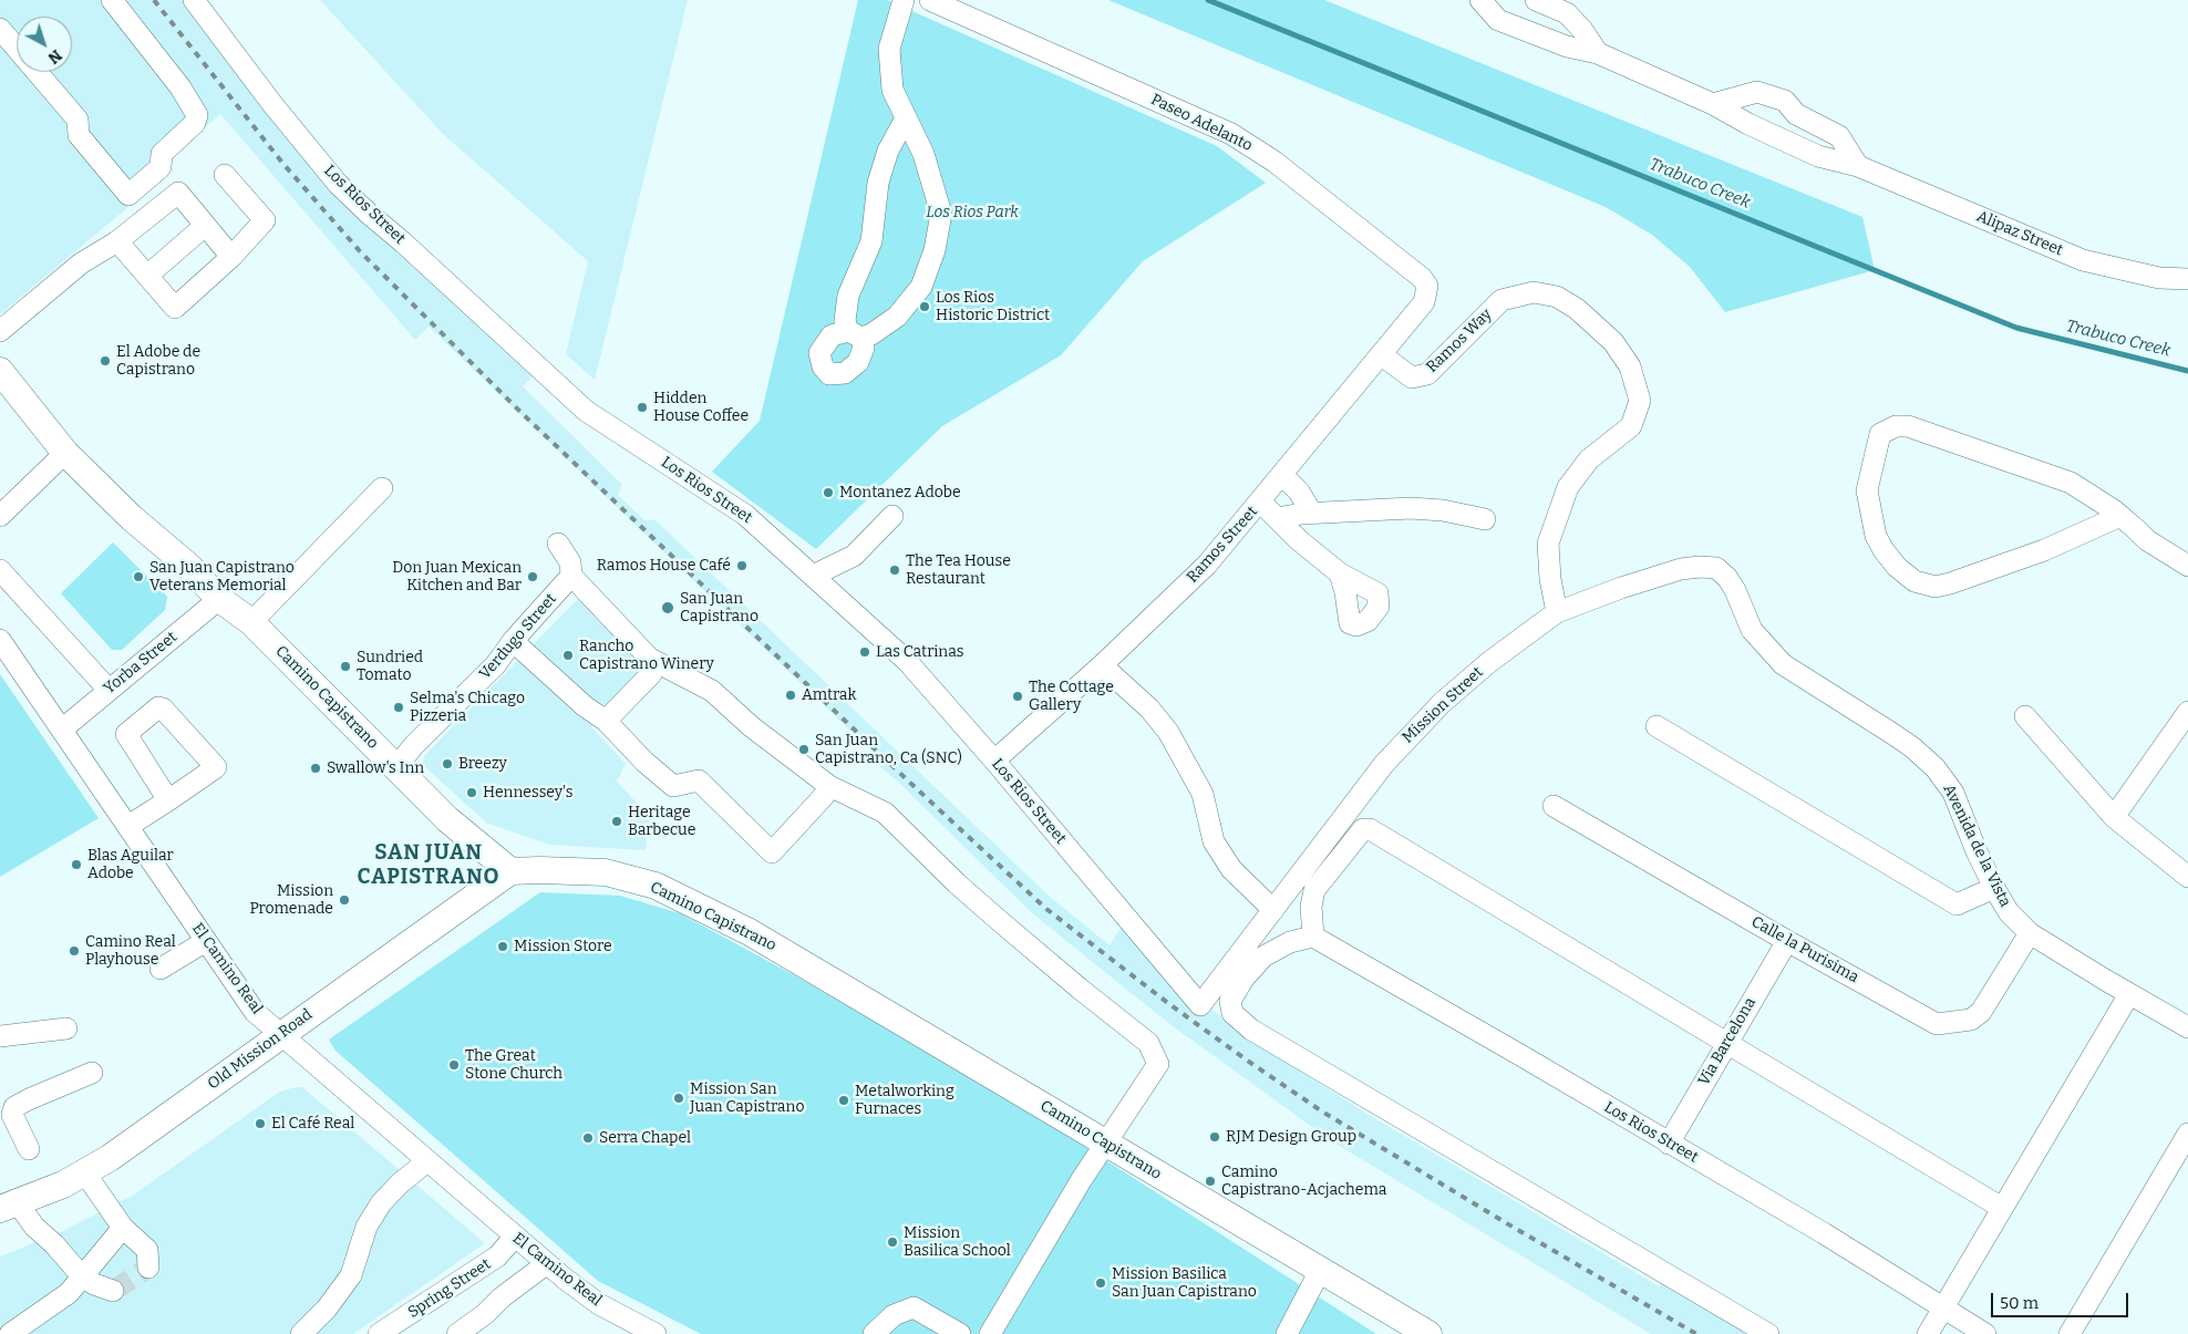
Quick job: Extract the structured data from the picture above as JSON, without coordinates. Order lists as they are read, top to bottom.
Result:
{
  "streets": {
    "main road": ["Camino Capistrano", "Old Mission Road"],
    "street": [
      "Paseo Adelanto",
      "Los Rios Street",
      "Alipaz Street",
      "Ramos Way",
      "Ramos Street",
      "Verdugo Street",
      "Yorba Street",
      "Mission Street",
      "Avenida de la Vista",
      "Calle la Purisima",
      "El Camino Real",
      "Via Barcelona",
      "Spring Street"
    ]
  },
  "crossings": [
    ["Paseo Adelanto", "Ramos Street"],
    ["Los Rios Street", "Ramos Street"],
    ["Los Rios Street", "Mission Street"],
    ["Los Rios Street", "Via Barcelona"],
    ["Ramos Way", "Ramos Street"],
    ["Ramos Way", "Mission Street"],
    ["Verdugo Street", "Camino Capistrano"],
    ["Yorba Street", "Camino Capistrano"],
    ["Yorba Street", "El Camino Real"],
    ["Camino Capistrano", "Old Mission Road"],
    ["Mission Street", "Avenida de la Vista"],
    ["Avenida de la Vista", "Calle la Purisima"],
    ["Calle la Purisima", "Via Barcelona"],
    ["El Camino Real", "Old Mission Road"],
    ["El Camino Real", "Spring Street"]
  ],
  "districts": ["SAN JUAN CAPISTRANO"],
  "water": ["Trabuco Creek"],
  "parks": ["Los Rios Park"],
  "places": [
    "Los Rios Historic District",
    "El Adobe de Capistrano",
    "Hidden House Coffee",
    "Montanez Adobe",
    "Ramos House Café",
    "The Tea House Restaurant",
    "San Juan Capistrano Veterans Memorial",
    "Don Juan Mexican Kitchen and Bar",
    "San Juan Capistrano",
    "Las Catrinas",
    "Rancho Capistrano Winery",
    "Sundried Tomato",
    "Amtrak",
    "The Cottage Gallery",
    "Selma's Chicago Pizzeria",
    "San Juan Capistrano, Ca (SNC)",
    "Breezy",
    "Swallow's Inn",
    "Hennessey's",
    "Heritage Barbecue",
    "Blas Aguilar Adobe",
    "Mission Promenade",
    "Mission Store",
    "Camino Real Playhouse",
    "The Great Stone Church",
    "Mission San Juan Capistrano",
    "Metalworking Furnaces",
    "El Café Real",
    "RJM Design Group",
    "Serra Chapel",
    "Camino Capistrano-Acjachema",
    "Mission Basilica School",
    "Mission Basilica San Juan Capistrano"
  ],
  "scale_bar": "50 m",
  "north": "bottom right"
}
